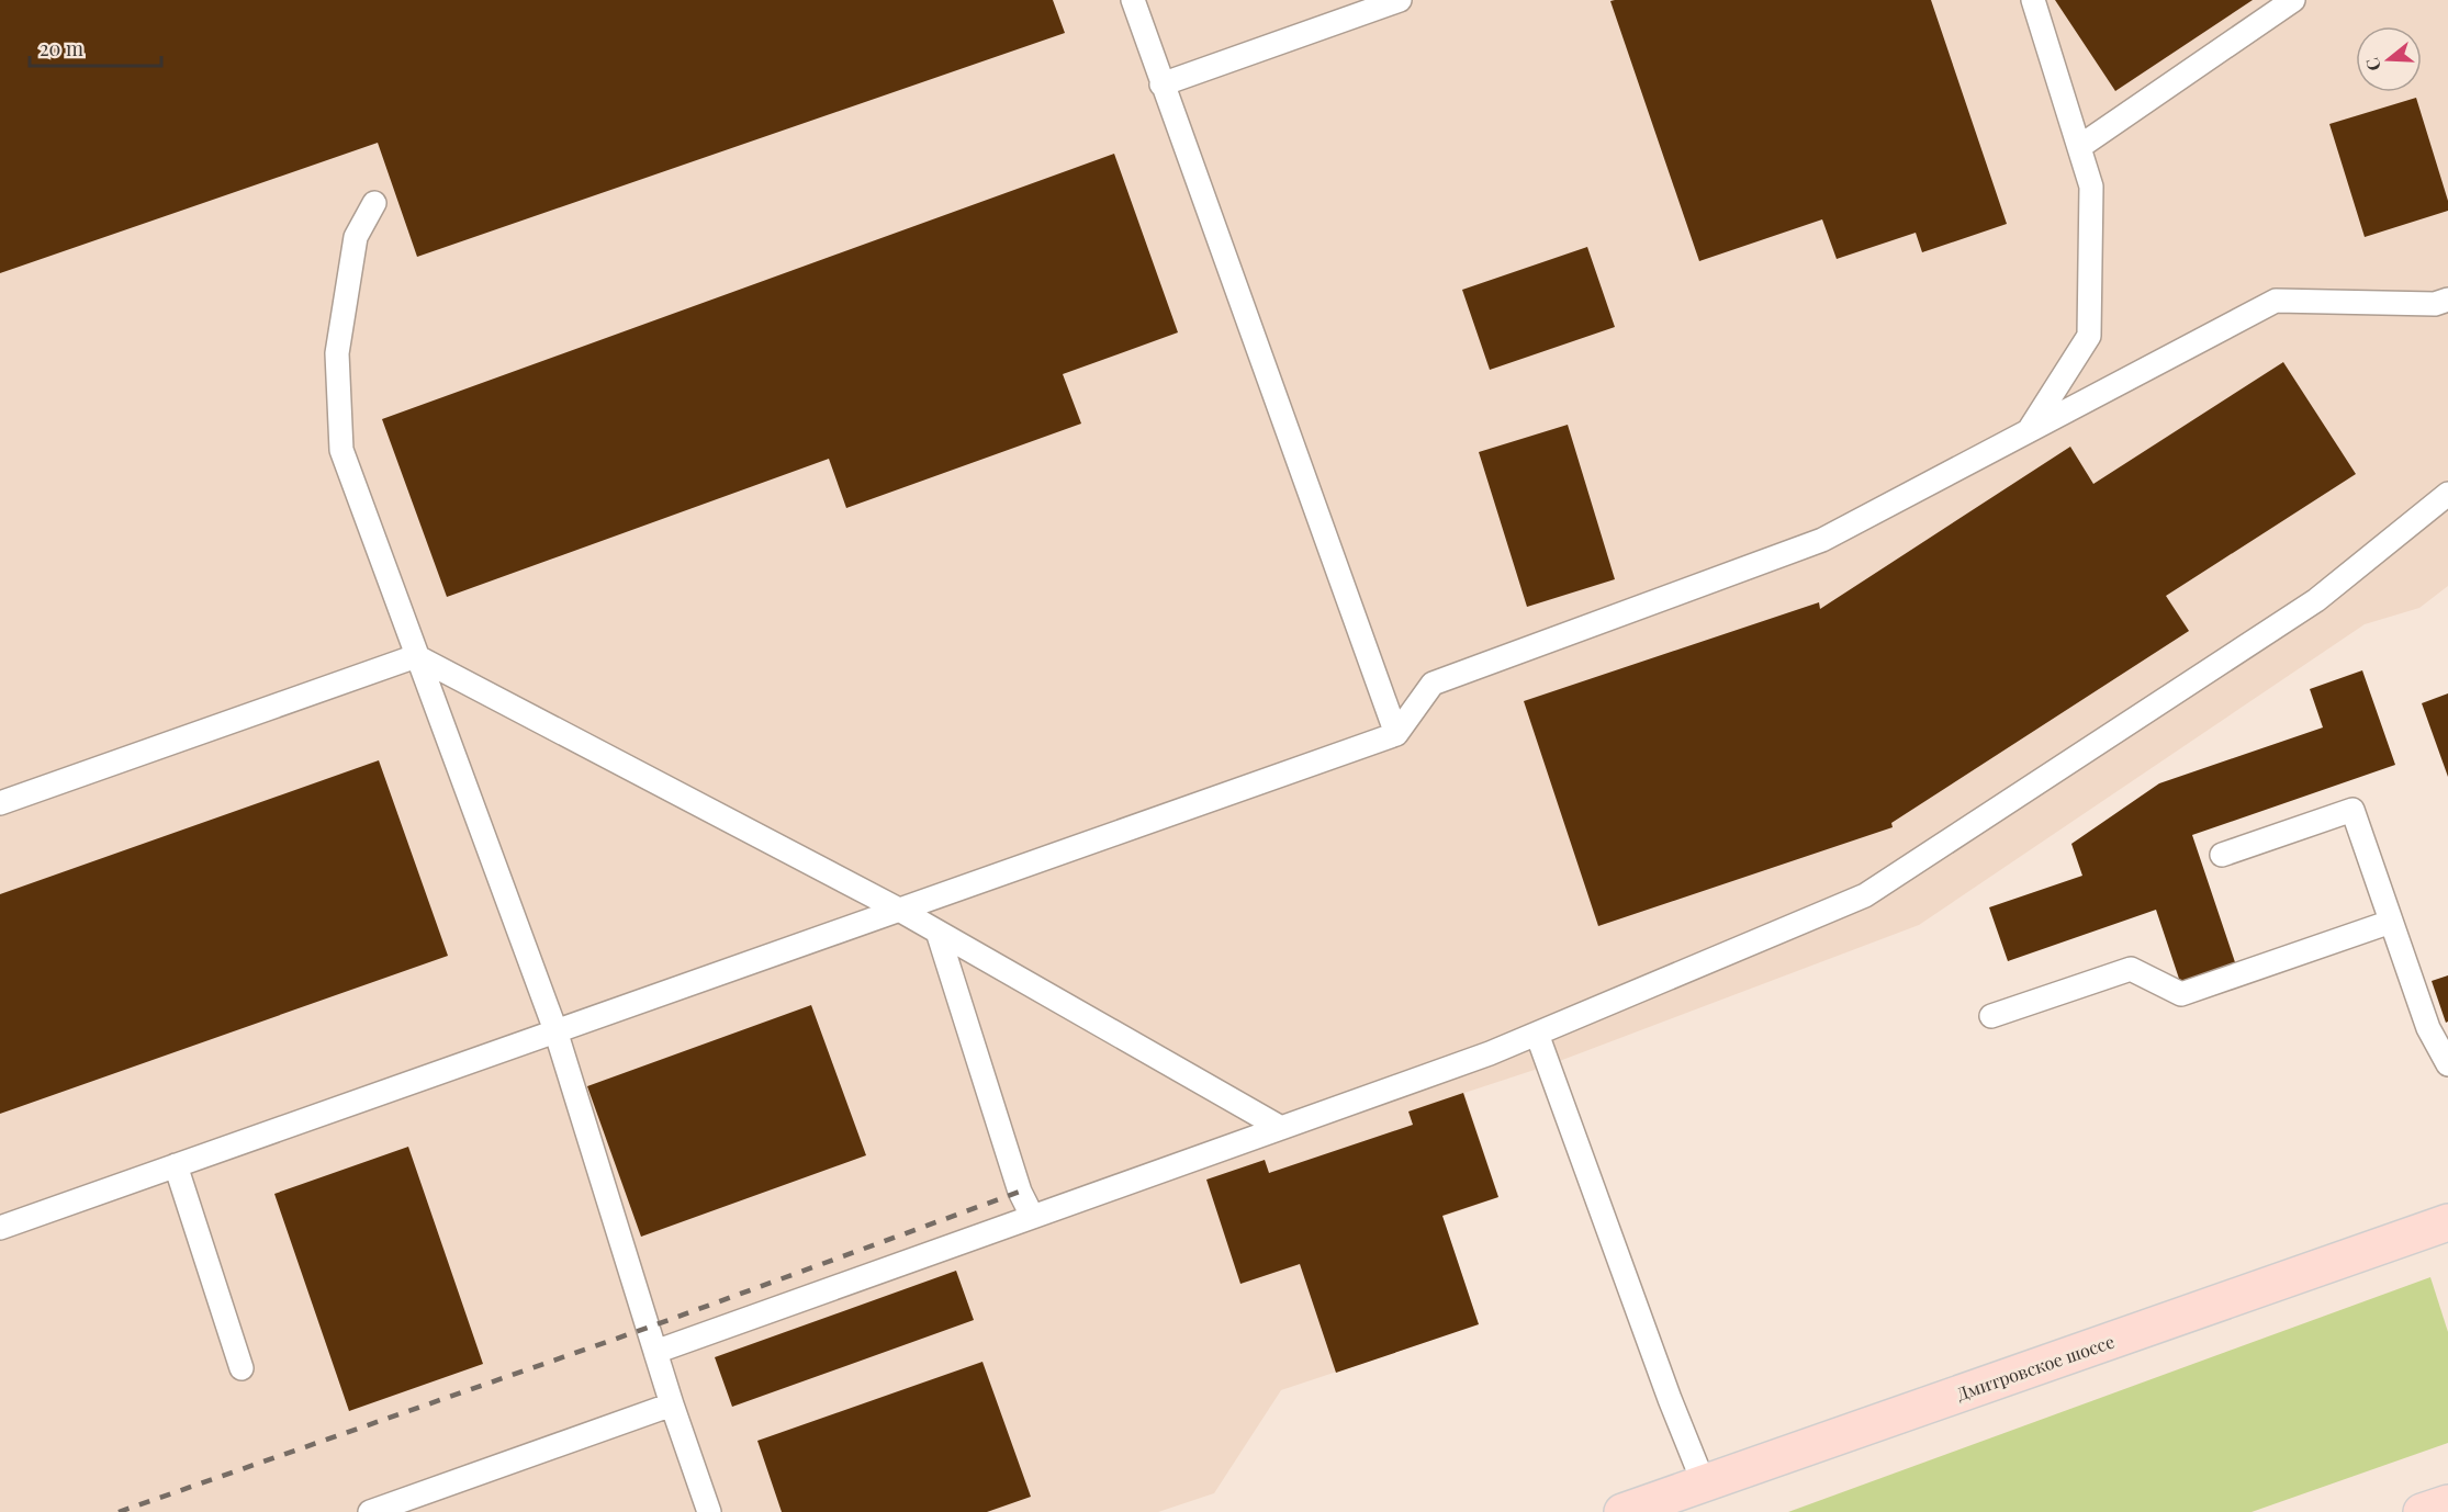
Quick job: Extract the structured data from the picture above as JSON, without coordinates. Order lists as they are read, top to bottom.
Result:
{
  "streets": {
    "main road": ["Дмитровское шоссе"]
  },
  "scale_bar": "20 m",
  "north": "left"
}
